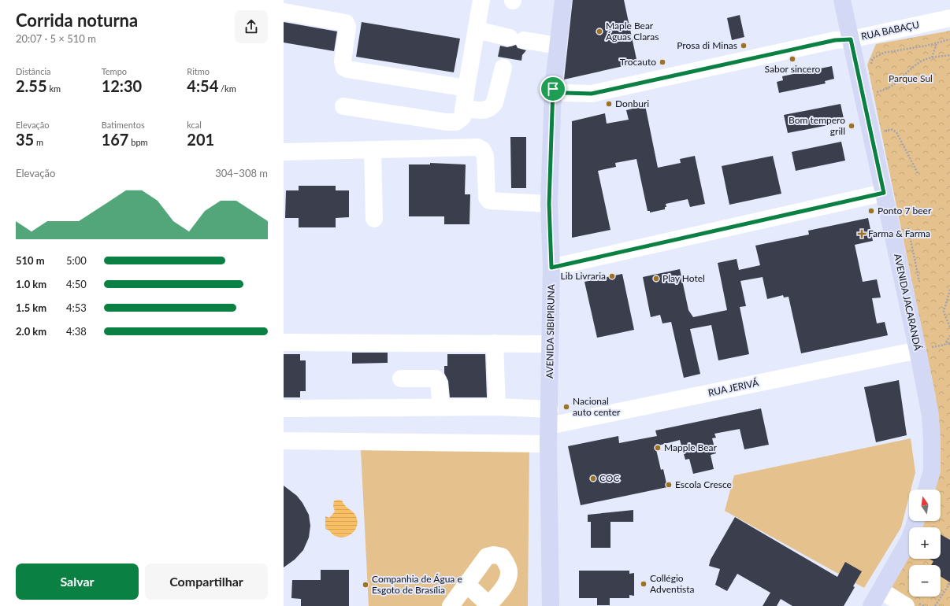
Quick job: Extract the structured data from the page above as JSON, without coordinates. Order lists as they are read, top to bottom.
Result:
{
  "streets": {
    "main road": ["AVENIDA JACARANDÁ", "AVENIDA SIBIPIRUNA"],
    "street": ["RUA BABAÇU", "RUA JERIVÁ"]
  },
  "crossings": [
    ["RUA BABAÇU", "AVENIDA JACARANDÁ"],
    ["RUA BABAÇU", "AVENIDA SIBIPIRUNA"],
    ["AVENIDA JACARANDÁ", "RUA JERIVÁ"],
    ["AVENIDA SIBIPIRUNA", "RUA JERIVÁ"]
  ],
  "parks": ["Parque Sul"],
  "places": {
    "other": [
      "Maple Bear Águas Claras",
      "Prosa di Minas",
      "Sabor sincero",
      "Trocauto",
      "Donburi",
      "Bom tempero grill",
      "Ponto 7 beer",
      "Lib Livraria",
      "Play Hotel",
      "Nacional auto center",
      "Mapple Bear",
      "COC",
      "Escola Cresce",
      "Collégio Adventista",
      "Companhia de Água e Esgoto de Brasília"
    ],
    "health": ["Farma & Farma"]
  },
  "north": "top",
  "page": {
    "heading": ["Corrida noturna", "20:07 · 5 × 510 m"],
    "stats": [
      ["Distância", "2.55 km"],
      ["Tempo", "12:30"],
      ["Ritmo", "4:54 /km"],
      ["Elevação", "35 m"],
      ["Batimentos", "167 bpm"],
      ["kcal", "201"]
    ],
    "chart": ["Elevação", "304–308 m"],
    "list": [
      {
        "name": "510 m",
        "note": "5:00"
      },
      {
        "name": "1.0 km",
        "note": "4:50"
      },
      {
        "name": "1.5 km",
        "note": "4:53"
      },
      {
        "name": "2.0 km",
        "note": "4:38"
      }
    ],
    "map_buttons": ["+", "−"],
    "buttons": ["Salvar", "Compartilhar"]
  }
}
